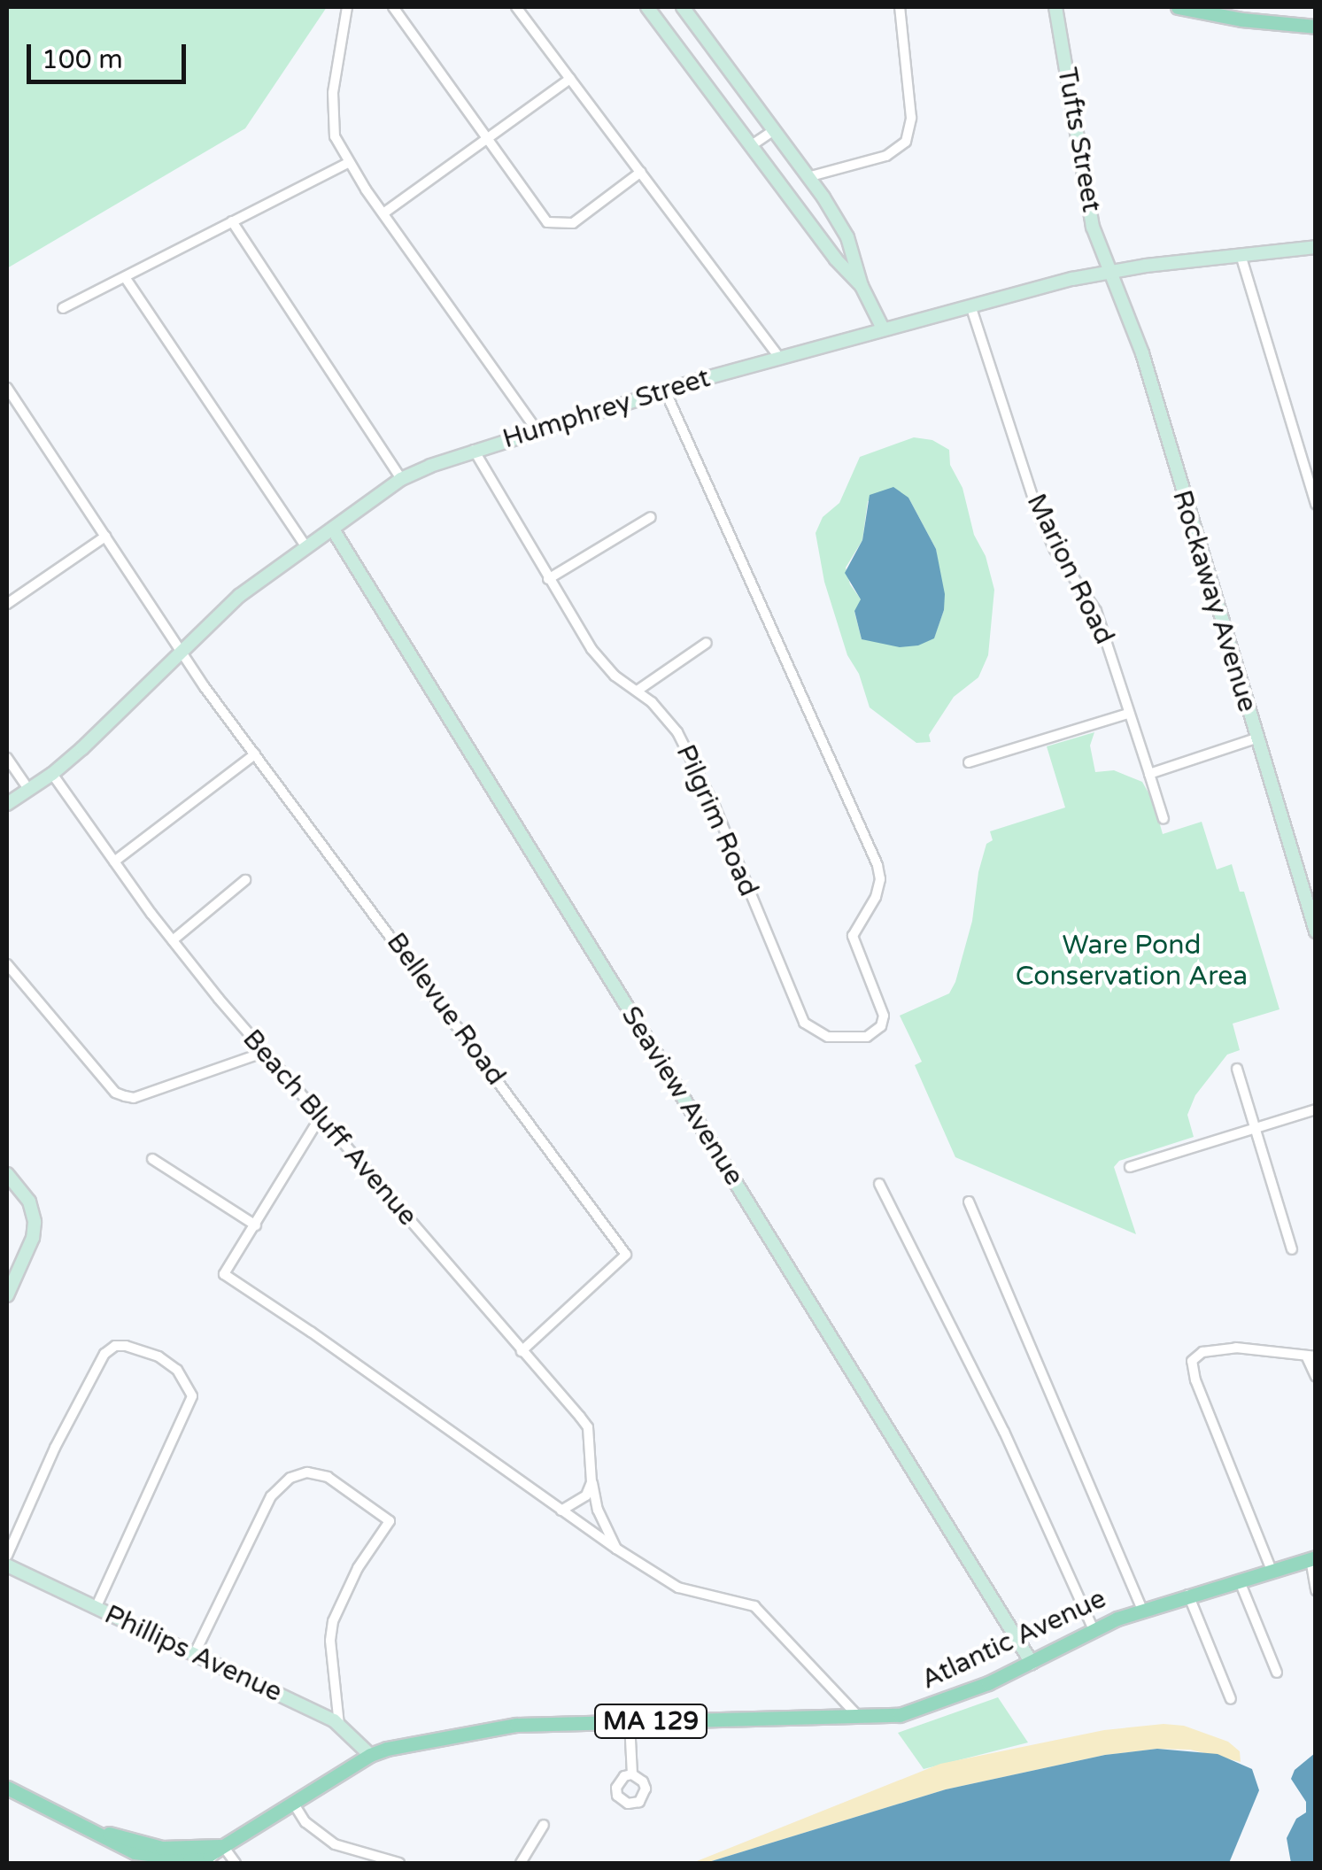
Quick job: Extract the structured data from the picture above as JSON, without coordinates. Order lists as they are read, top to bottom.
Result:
{
  "streets": {
    "main road": ["Atlantic Avenue", "MA 129"],
    "street": [
      "Tufts Street",
      "Humphrey Street",
      "Marion Road",
      "Rockaway Avenue",
      "Pilgrim Road",
      "Bellevue Road",
      "Seaview Avenue",
      "Beach Bluff Avenue",
      "Phillips Avenue"
    ]
  },
  "crossings": [
    ["Tufts Street", "Humphrey Street"],
    ["Tufts Street", "Rockaway Avenue"],
    ["Humphrey Street", "Marion Road"],
    ["Humphrey Street", "Rockaway Avenue"],
    ["Humphrey Street", "Pilgrim Road"],
    ["Humphrey Street", "Bellevue Road"],
    ["Humphrey Street", "Seaview Avenue"],
    ["Humphrey Street", "Beach Bluff Avenue"],
    ["Bellevue Road", "Beach Bluff Avenue"],
    ["Seaview Avenue", "Atlantic Avenue"],
    ["Atlantic Avenue", "Phillips Avenue"]
  ],
  "parks": ["Ware Pond Conservation Area"],
  "scale_bar": "100 m"
}
